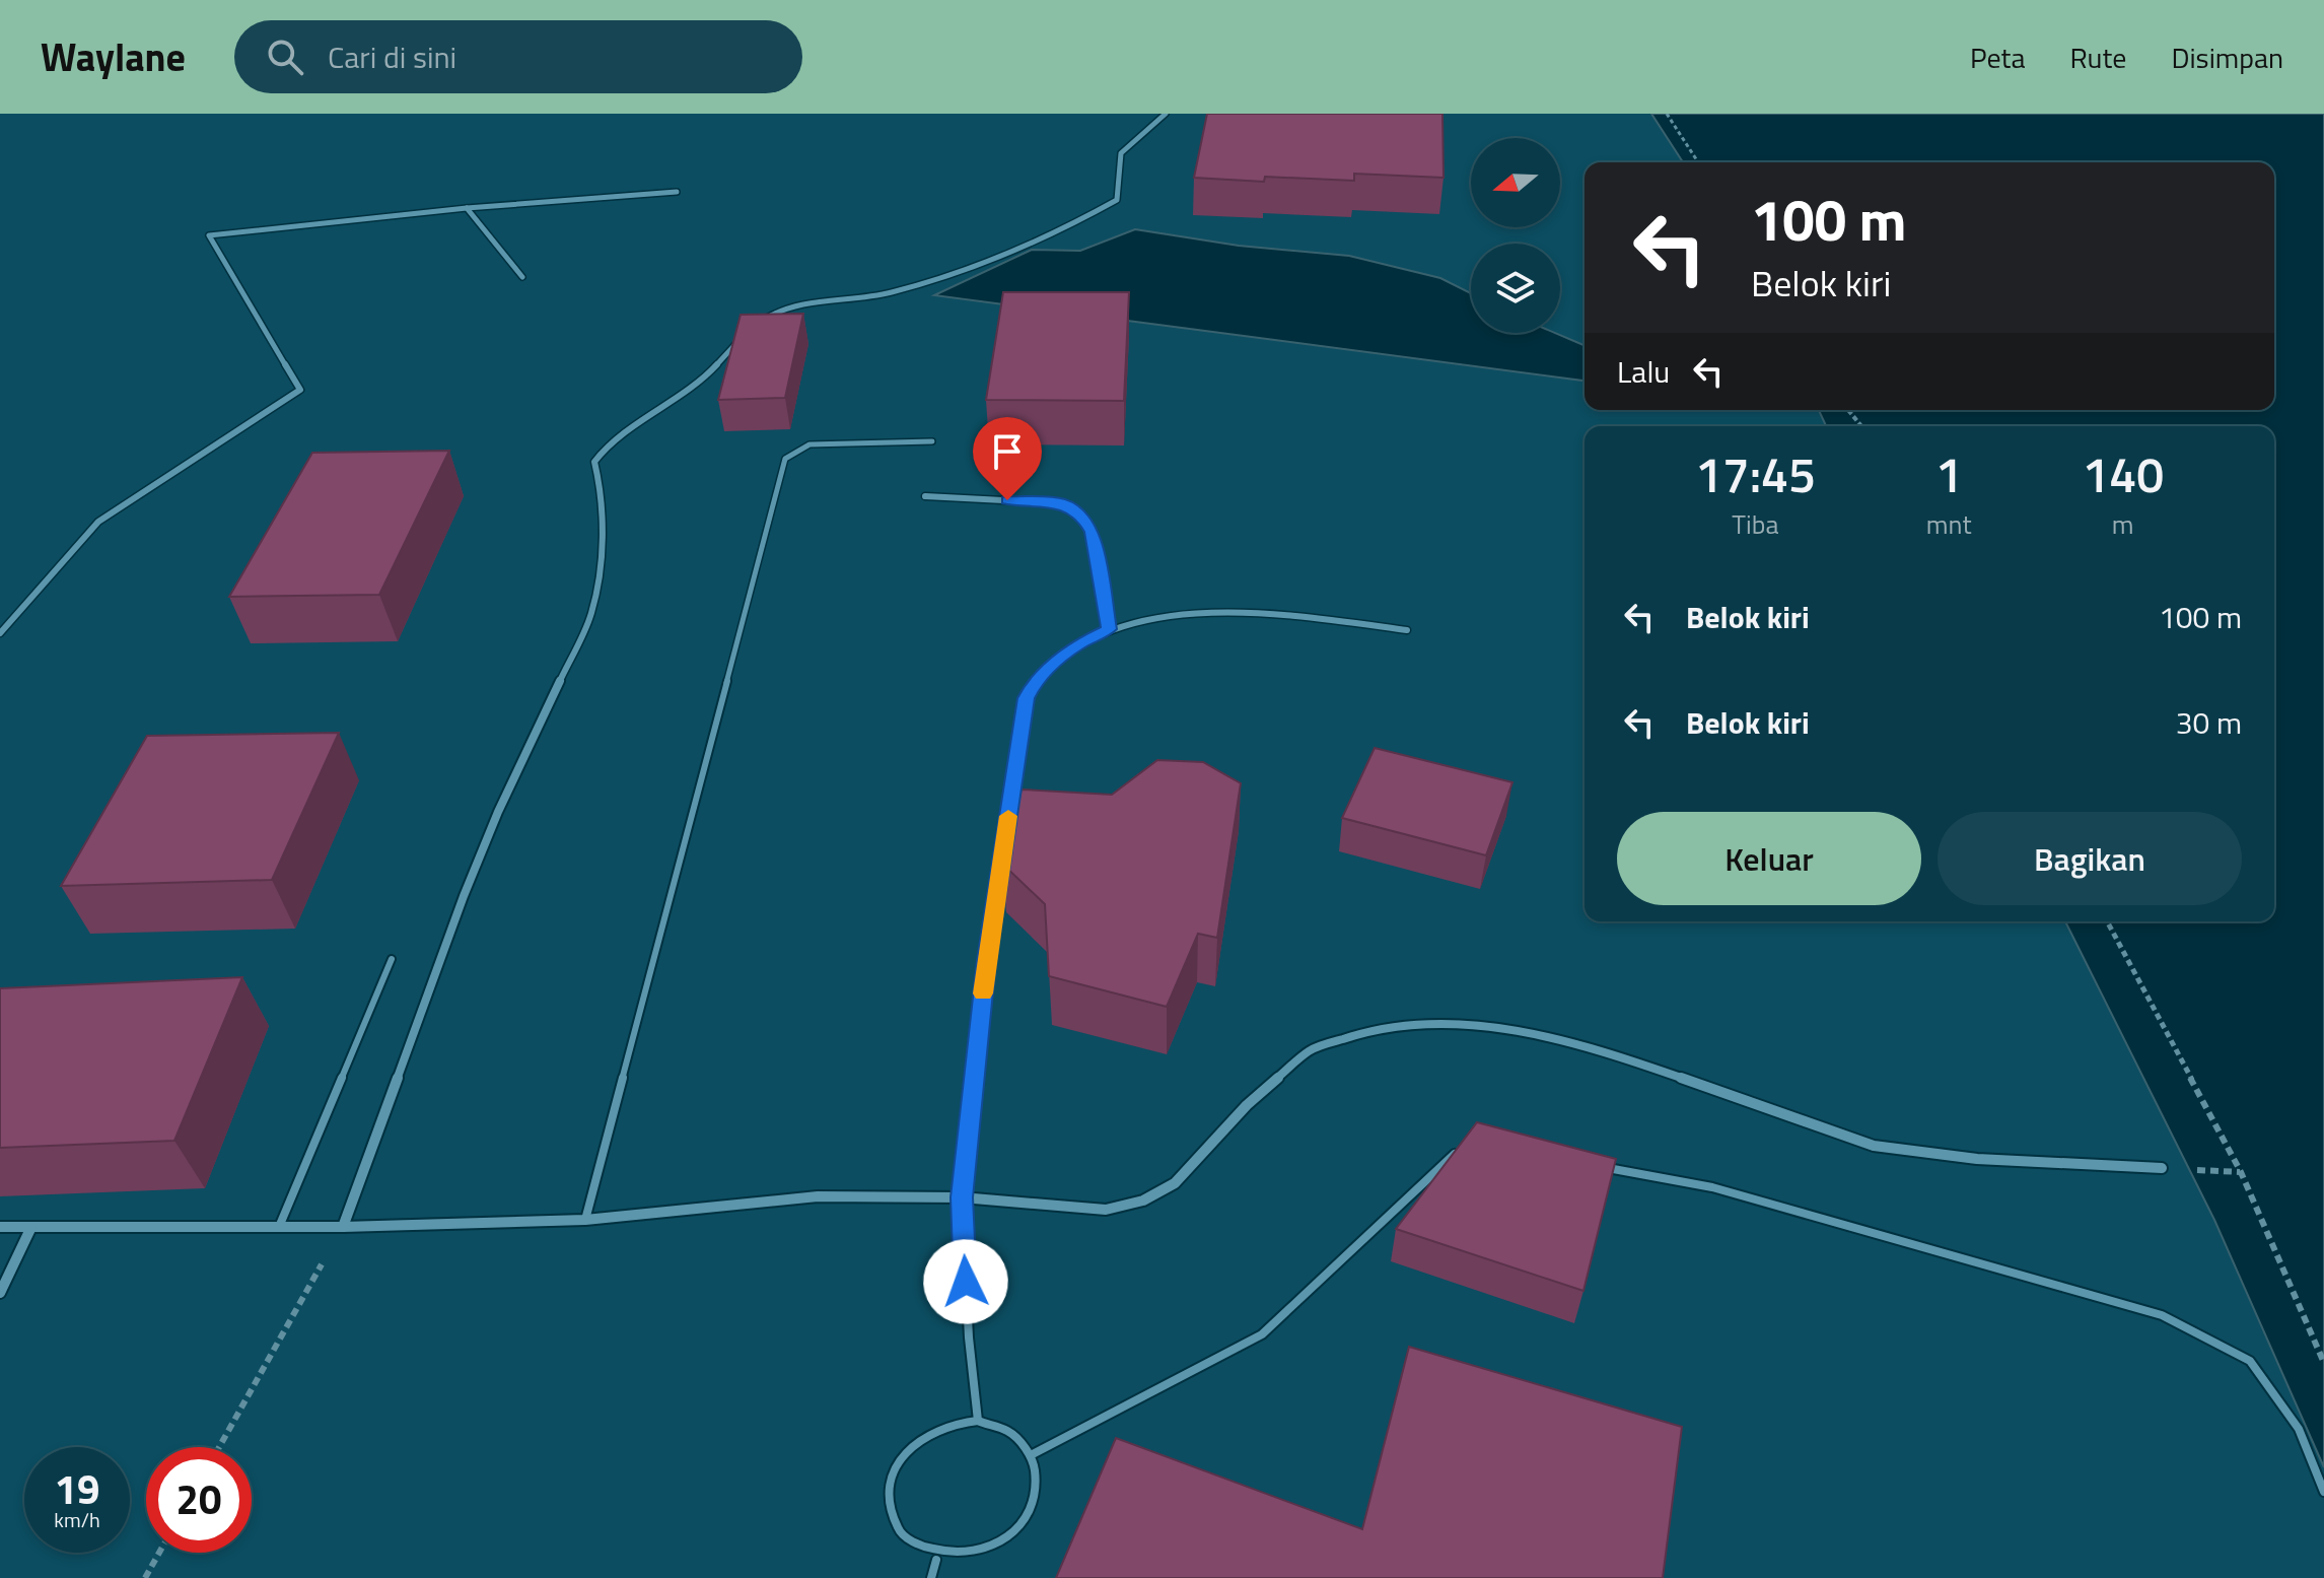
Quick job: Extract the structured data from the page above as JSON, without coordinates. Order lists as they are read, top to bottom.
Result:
{
  "north": "left",
  "page": {
    "header": "Waylane",
    "search": "Cari di sini",
    "nav": ["Peta", "Rute", "Disimpan"],
    "turn": ["100 m", "Belok kiri"],
    "then": "Lalu",
    "eta": [
      "17:45",
      "Tiba",
      "1",
      "mnt",
      "140",
      "m"
    ],
    "list": [
      {
        "name": "Belok kiri",
        "value": "100 m"
      },
      {
        "name": "Belok kiri",
        "value": "30 m"
      }
    ],
    "buttons": ["Keluar", "Bagikan"],
    "speed": "19 km/h",
    "limit": "20"
  }
}
